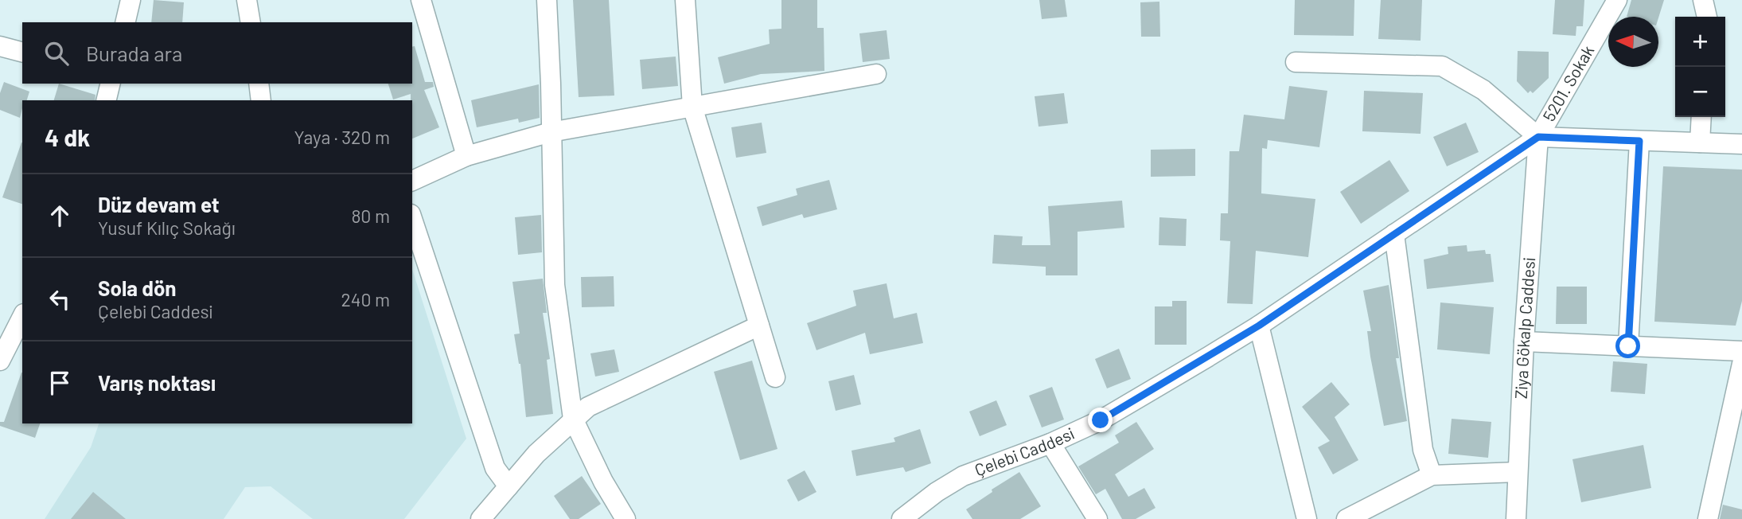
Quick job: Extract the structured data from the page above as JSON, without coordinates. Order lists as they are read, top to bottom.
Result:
{
  "streets": {
    "street": ["5201. Sokak", "Ziya Gökalp Caddesi", "Çelebi Caddesi"]
  },
  "crossings": [
    ["5201. Sokak", "Ziya Gökalp Caddesi"],
    ["5201. Sokak", "Çelebi Caddesi"],
    ["Ziya Gökalp Caddesi", "Çelebi Caddesi"]
  ],
  "north": "left",
  "page": {
    "map_buttons": ["+", "−"],
    "search": "Burada ara",
    "heading": ["4 dk", "Yaya · 320 m"],
    "list": [
      ["Düz devam et", "Yusuf Kılıç Sokağı", "80 m"],
      ["Sola dön", "Çelebi Caddesi", "240 m"],
      "Varış noktası"
    ]
  }
}
